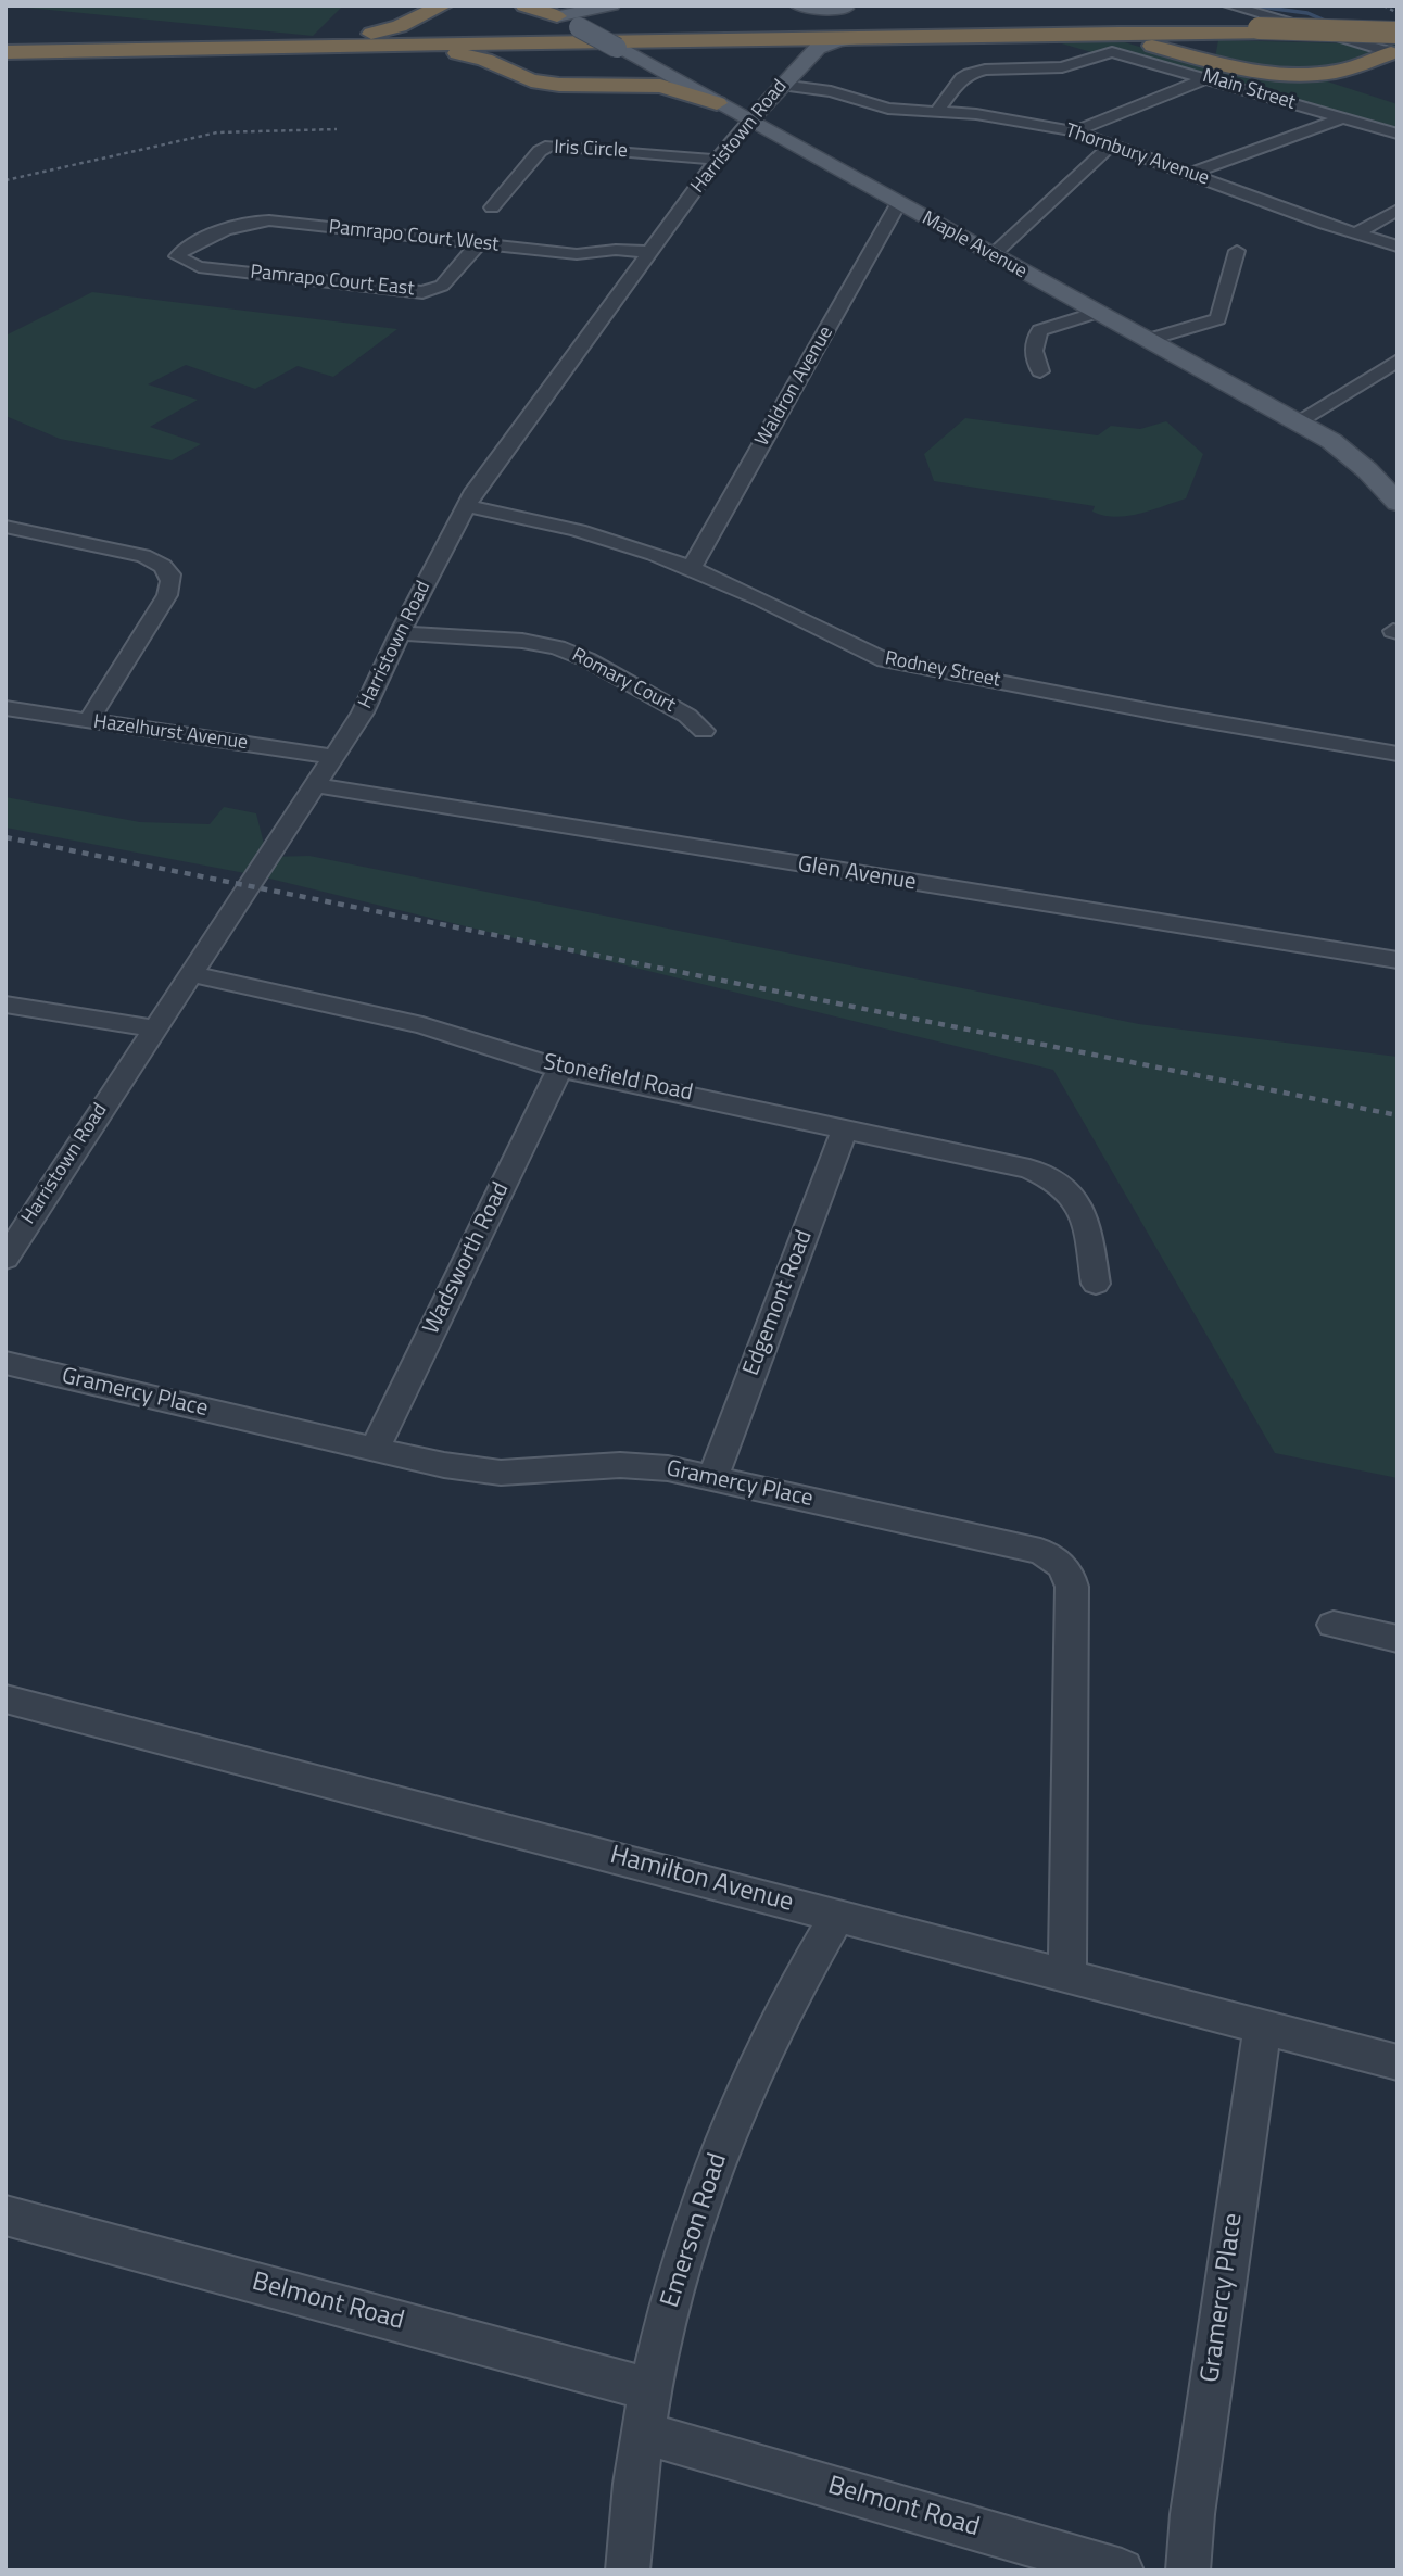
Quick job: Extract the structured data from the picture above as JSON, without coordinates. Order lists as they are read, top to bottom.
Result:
{
  "streets": {
    "main road": ["Harristown Road", "Maple Avenue"],
    "street": [
      "Main Street",
      "Iris Circle",
      "Thornbury Avenue",
      "Pamrapo Court West",
      "Pamrapo Court East",
      "Waldron Avenue",
      "Rodney Street",
      "Romary Court",
      "Hazelhurst Avenue",
      "Glen Avenue",
      "Stonefield Road",
      "Wadsworth Road",
      "Edgemont Road",
      "Gramercy Place",
      "Hamilton Avenue",
      "Emerson Road",
      "Belmont Road"
    ]
  },
  "crossings": [
    ["Main Street", "Thornbury Avenue"],
    ["Harristown Road", "Iris Circle"],
    ["Harristown Road", "Thornbury Avenue"],
    ["Harristown Road", "Pamrapo Court West"],
    ["Harristown Road", "Maple Avenue"],
    ["Harristown Road", "Rodney Street"],
    ["Harristown Road", "Romary Court"],
    ["Harristown Road", "Hazelhurst Avenue"],
    ["Harristown Road", "Glen Avenue"],
    ["Harristown Road", "Stonefield Road"],
    ["Pamrapo Court West", "Pamrapo Court East"],
    ["Maple Avenue", "Waldron Avenue"],
    ["Waldron Avenue", "Rodney Street"],
    ["Stonefield Road", "Wadsworth Road"],
    ["Stonefield Road", "Edgemont Road"],
    ["Wadsworth Road", "Gramercy Place"],
    ["Edgemont Road", "Gramercy Place"],
    ["Gramercy Place", "Hamilton Avenue"],
    ["Hamilton Avenue", "Emerson Road"],
    ["Emerson Road", "Belmont Road"]
  ]
}
